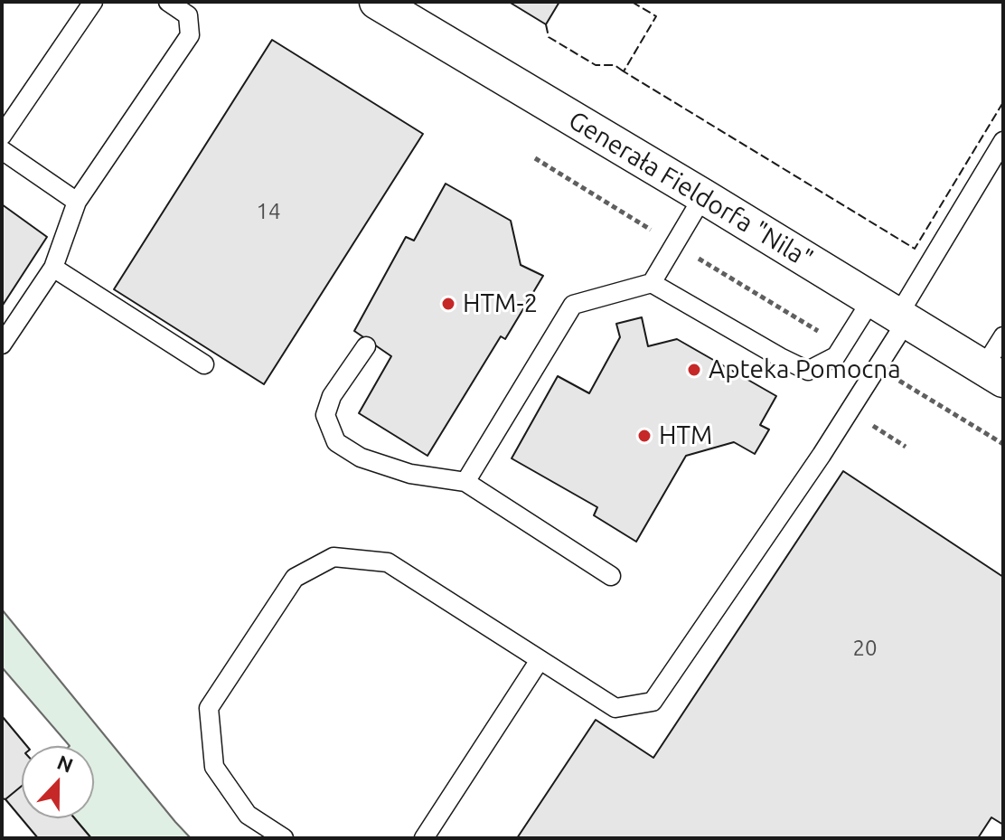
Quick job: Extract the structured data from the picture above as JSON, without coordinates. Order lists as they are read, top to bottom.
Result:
{
  "streets": {
    "street": ["Generała Fieldorfa \"Nila\""]
  },
  "places": ["HTM-2", "Apteka Pomocna", "HTM"],
  "house_numbers": ["14", "20"],
  "north": "top"
}
